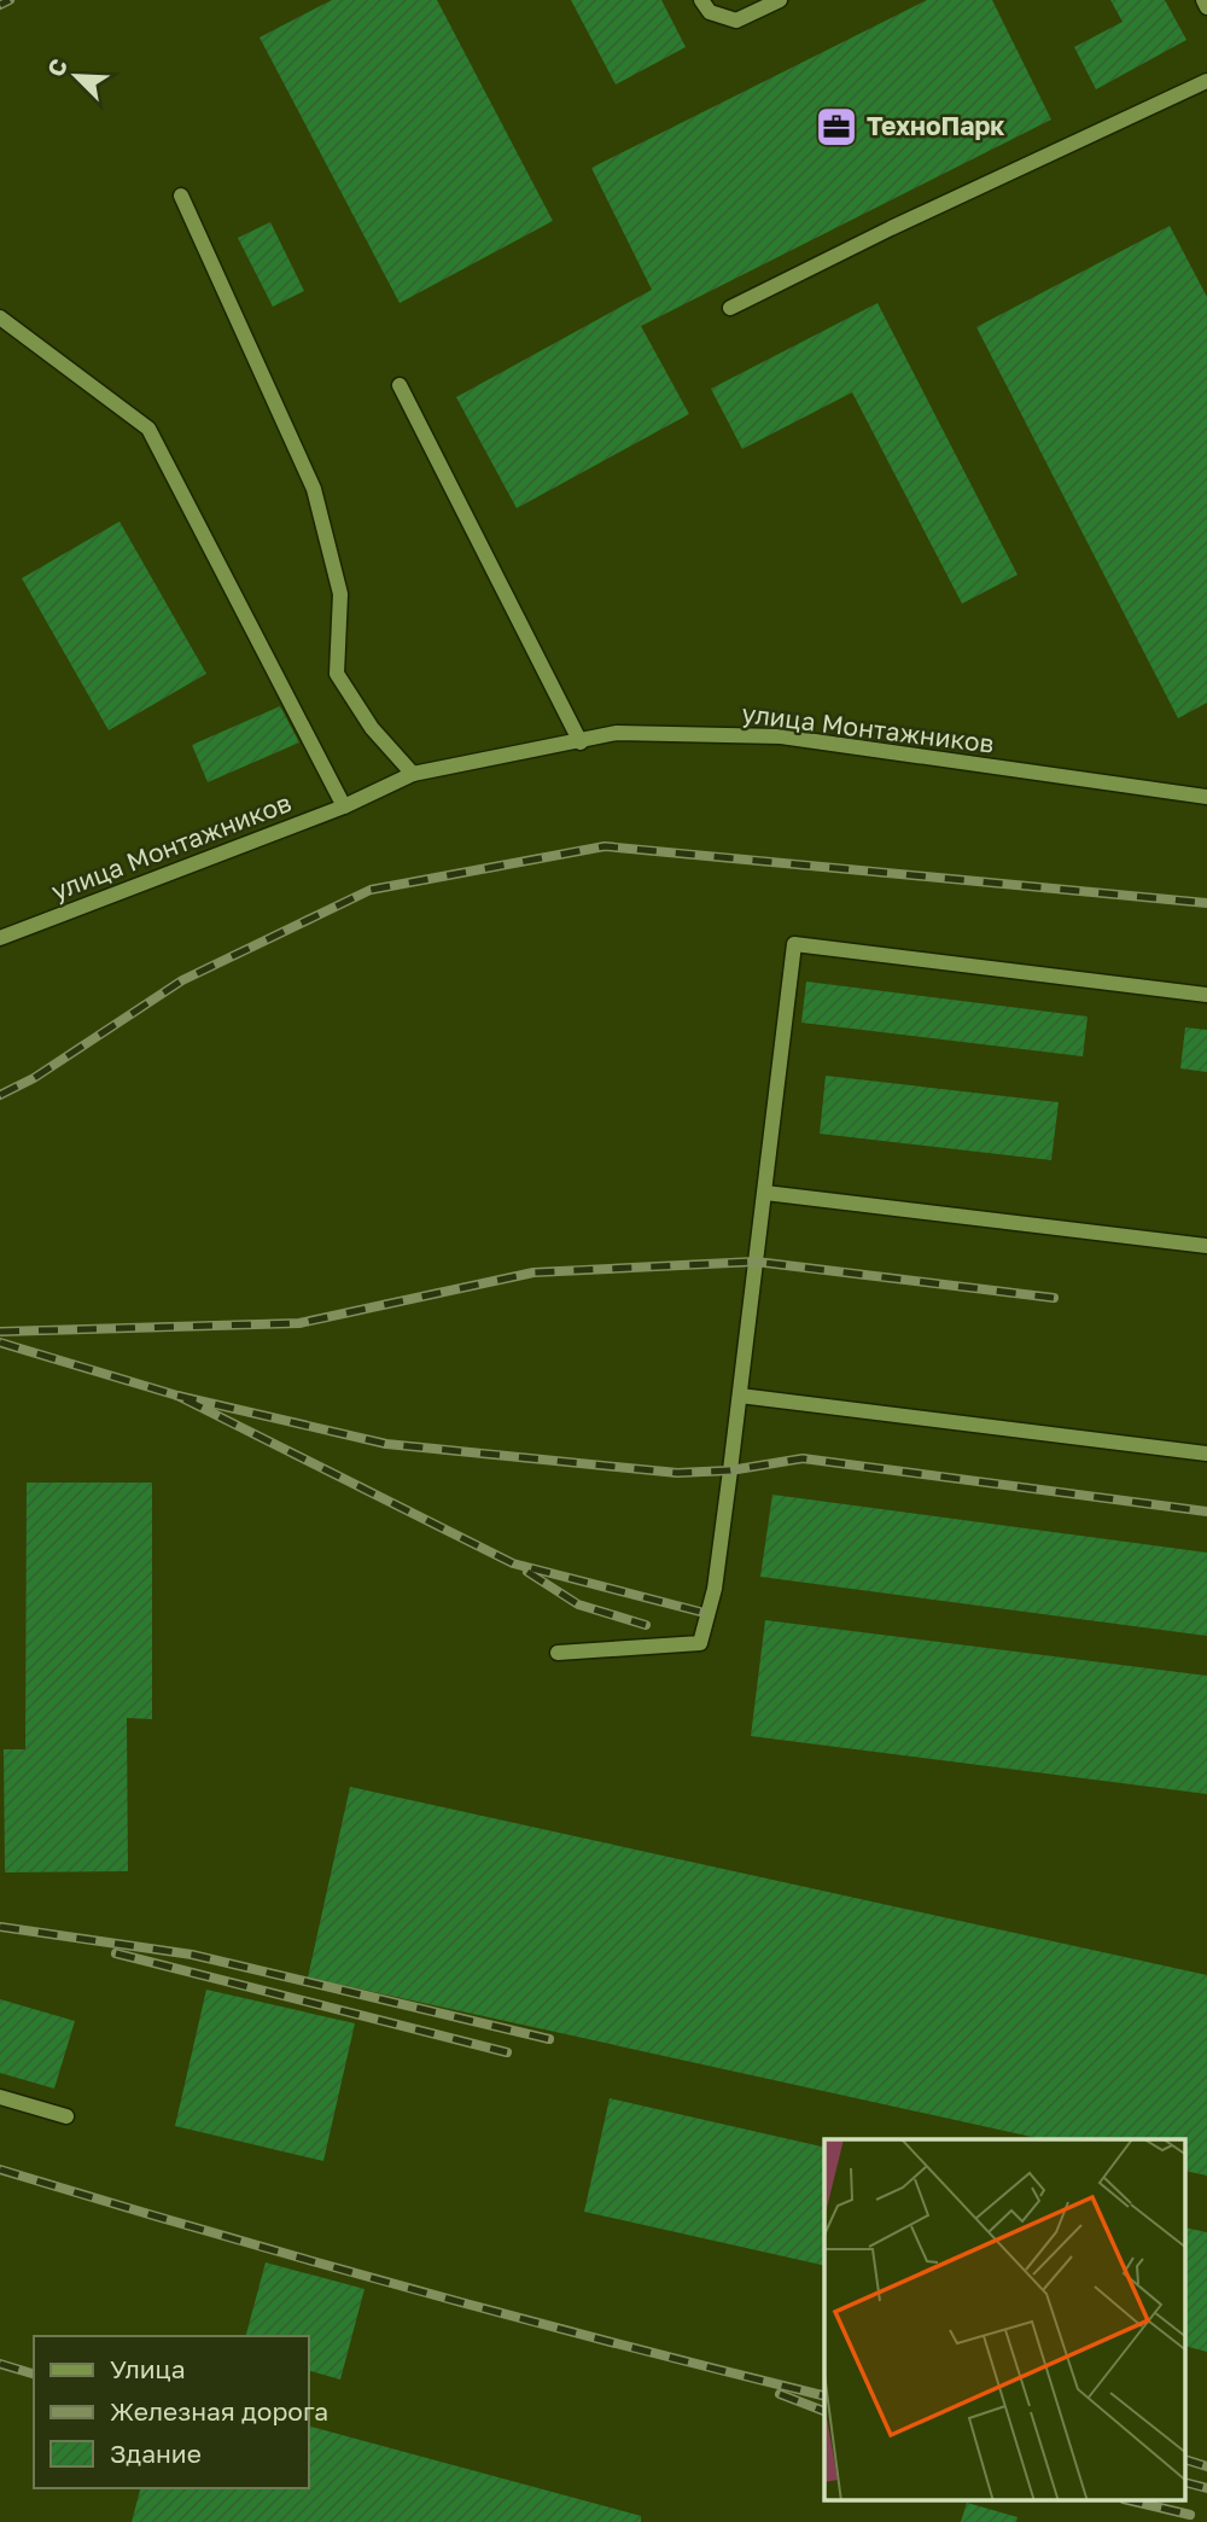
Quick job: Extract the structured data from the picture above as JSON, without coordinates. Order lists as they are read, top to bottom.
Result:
{
  "streets": {
    "street": ["улица Монтажников"]
  },
  "places": {
    "office": ["ТехноПарк"]
  },
  "legend": ["Улица", "Железная дорога", "Здание"],
  "north": "top left"
}
